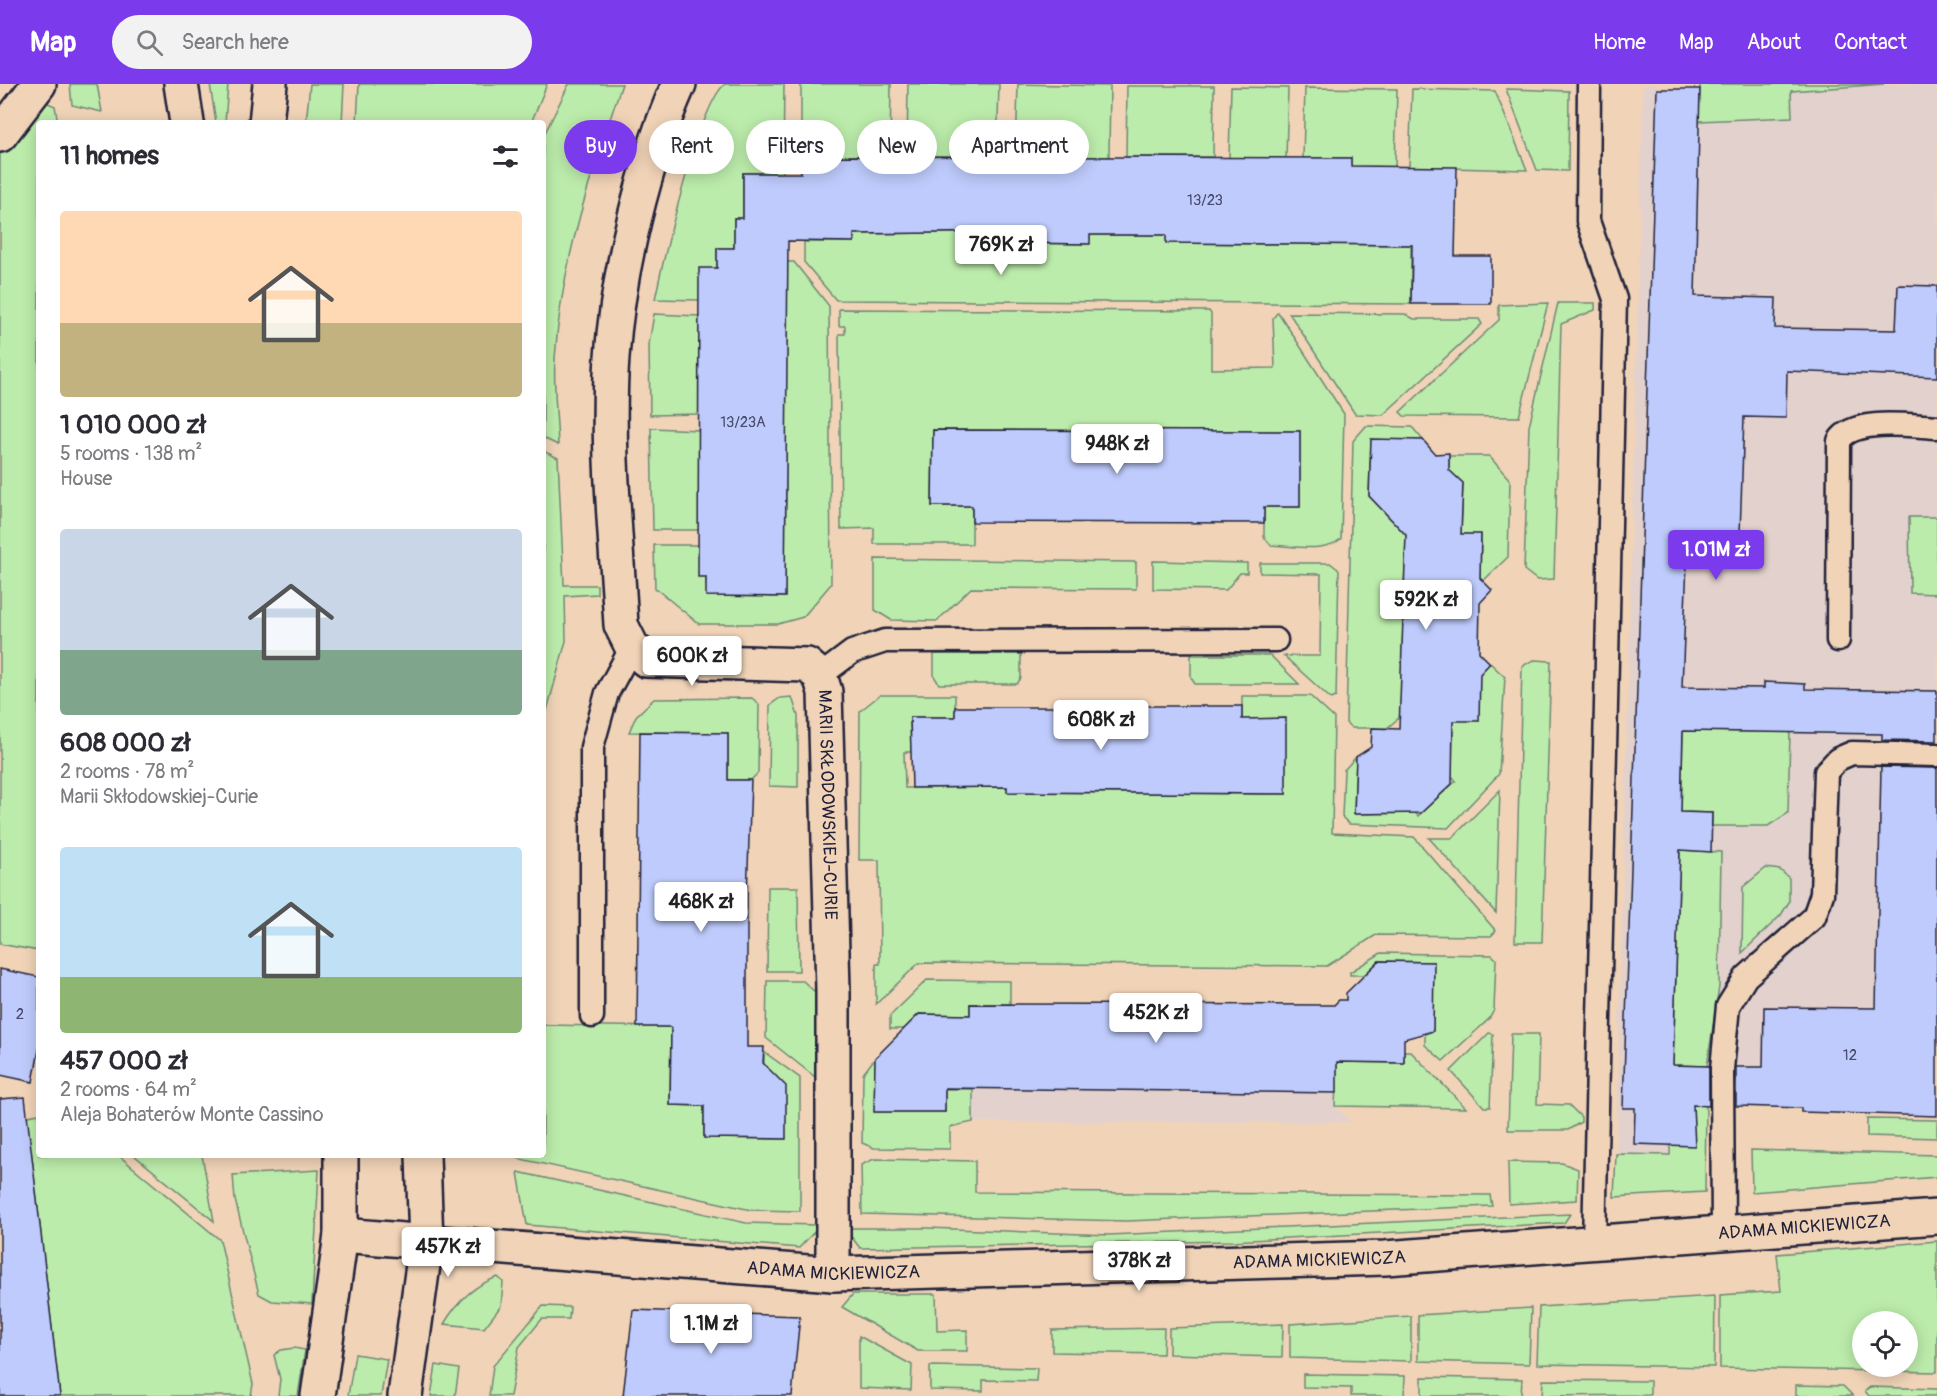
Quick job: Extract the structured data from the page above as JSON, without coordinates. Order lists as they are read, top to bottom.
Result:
{
  "streets": {
    "street": ["MARII SKŁODOWSKIEJ-CURIE", "ADAMA MICKIEWICZA"]
  },
  "crossings": [
    ["MARII SKŁODOWSKIEJ-CURIE", "ADAMA MICKIEWICZA"]
  ],
  "house_numbers": [
    "13/23",
    "13/23A",
    "2",
    "12"
  ],
  "page": {
    "header": "Map",
    "search": "Search here",
    "nav": [
      "Home",
      "Map",
      "About",
      "Contact"
    ],
    "chip": [
      "Buy",
      "Rent",
      "Filters",
      "New",
      "Apartment"
    ],
    "heading": "11 homes",
    "list": [
      {
        "name": "1 010 000 zł",
        "note": "5 rooms · 138 m² · House"
      },
      {
        "name": "608 000 zł",
        "note": "2 rooms · 78 m² · Marii Skłodowskiej-Curie"
      },
      {
        "name": "457 000 zł",
        "note": "2 rooms · 64 m² · Aleja Bohaterów Monte Cassino"
      }
    ],
    "price": [
      "769K zł",
      "948K zł",
      "1.01M zł",
      "592K zł",
      "600K zł",
      "608K zł",
      "468K zł",
      "452K zł",
      "457K zł",
      "378K zł",
      "1.1M zł"
    ]
  }
}
